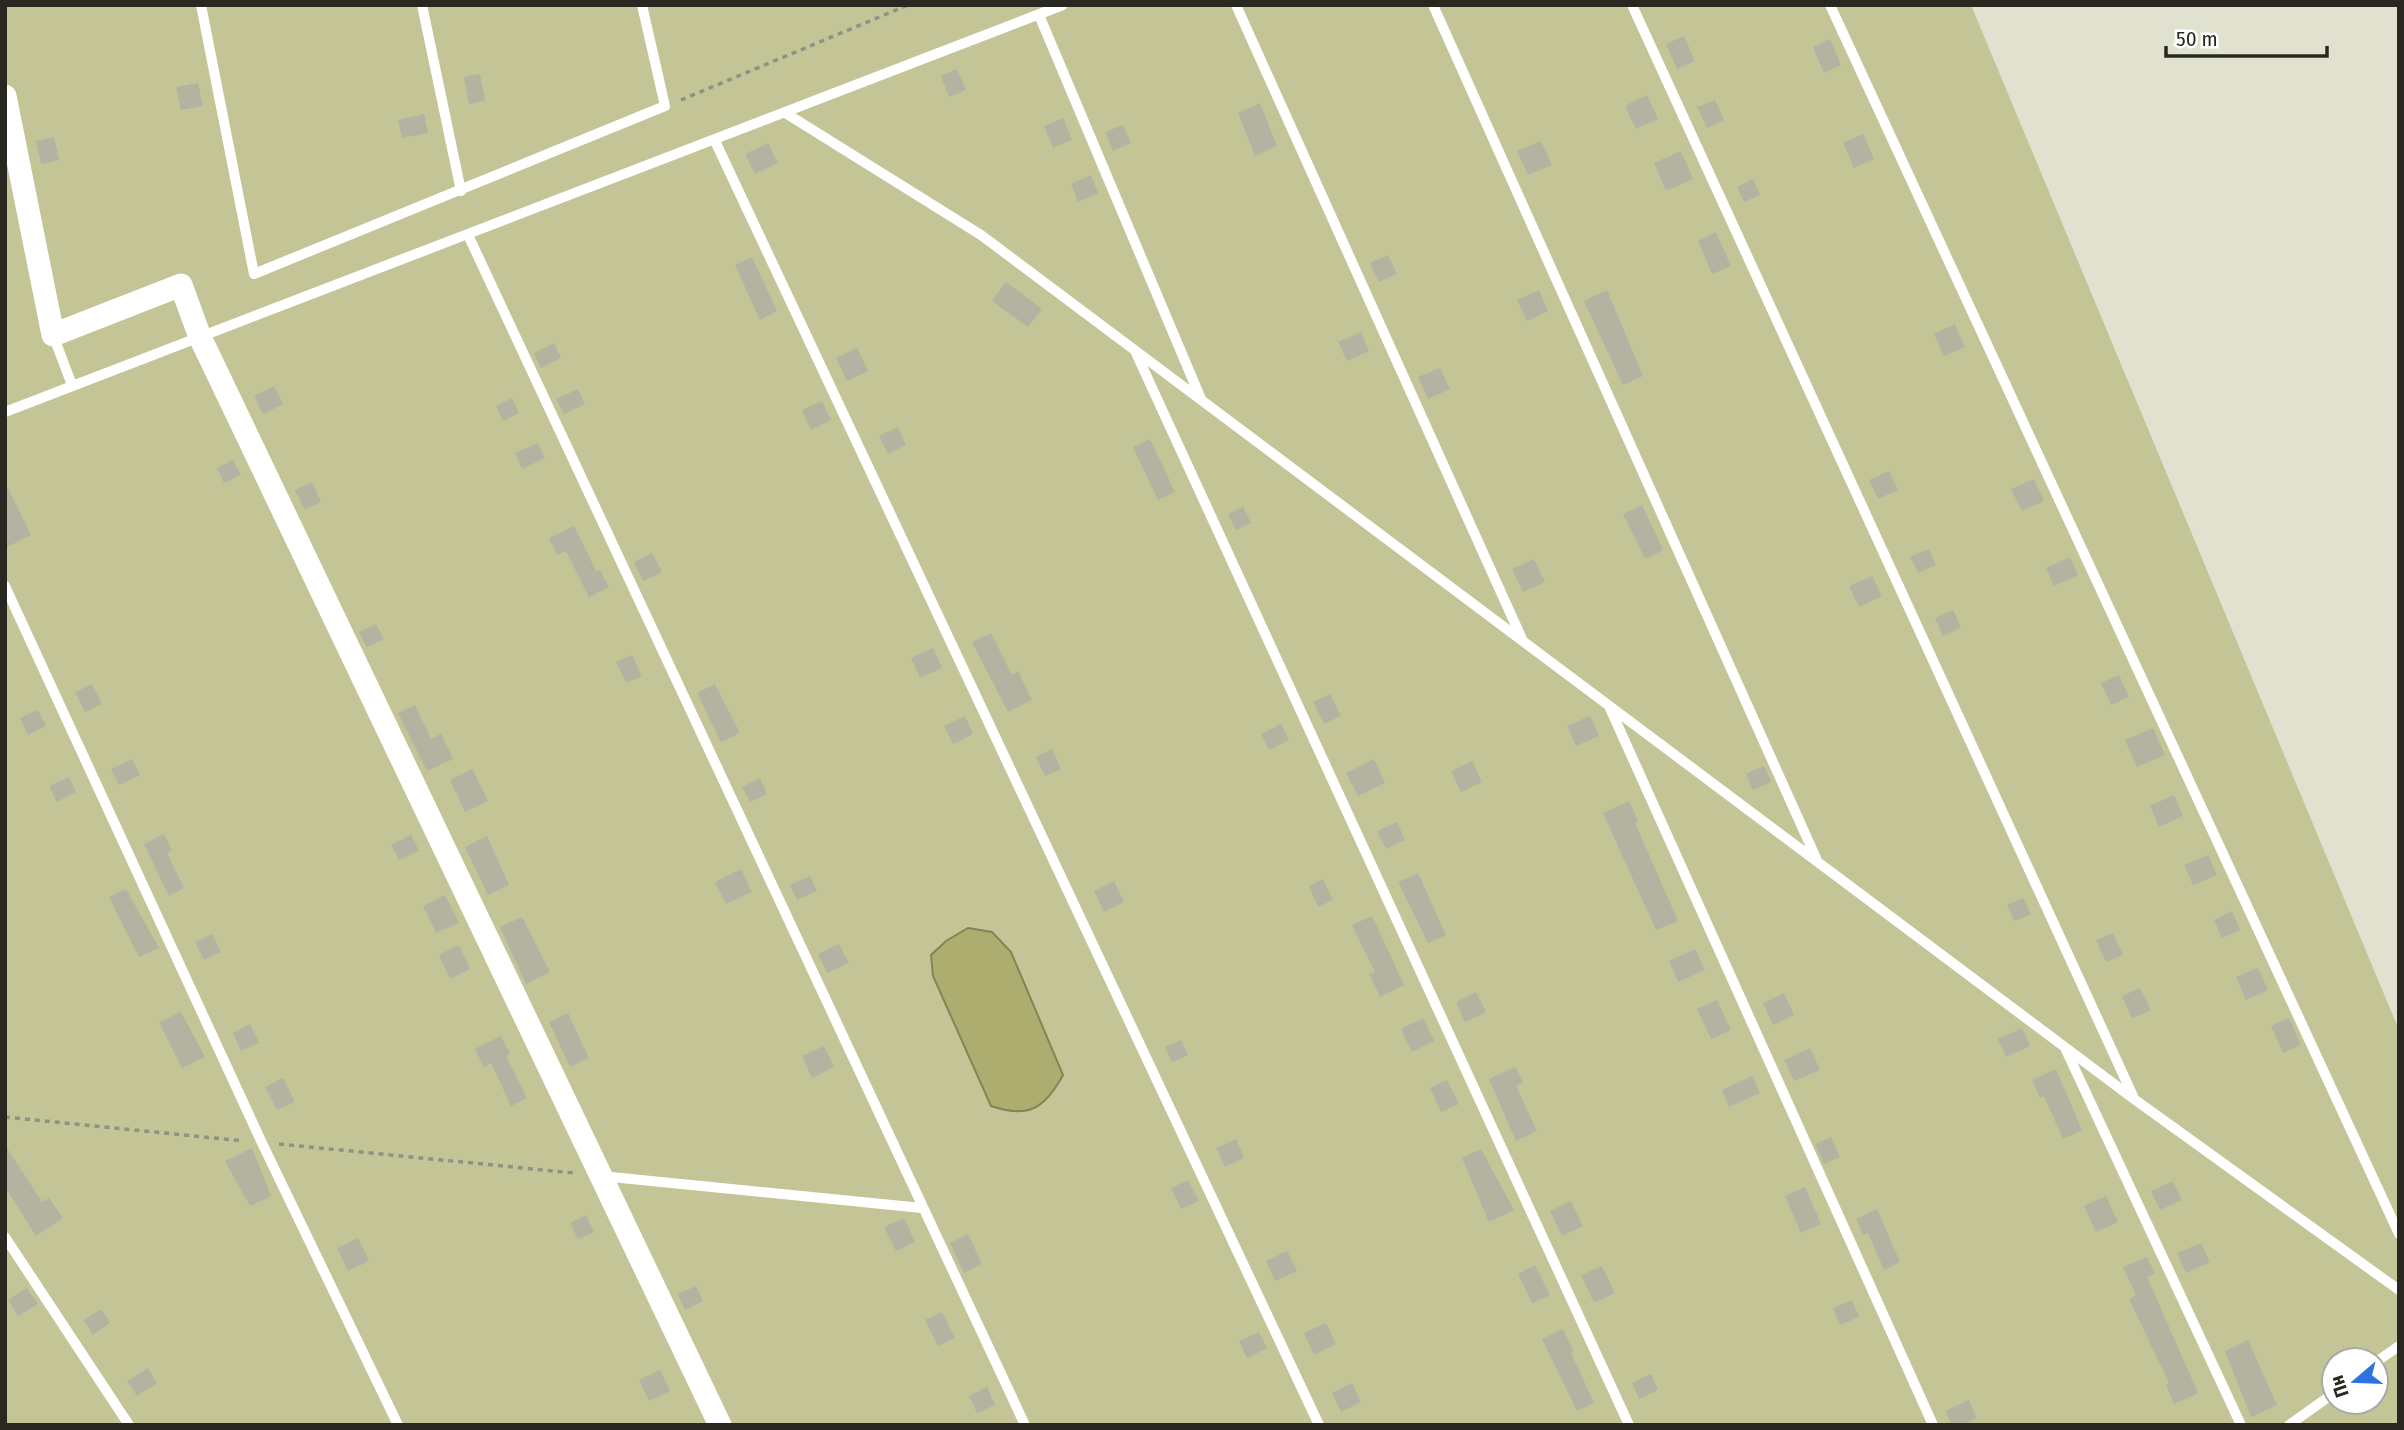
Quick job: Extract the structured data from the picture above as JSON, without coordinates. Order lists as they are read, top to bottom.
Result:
{
  "scale_bar": "50 m",
  "north": "left"
}
